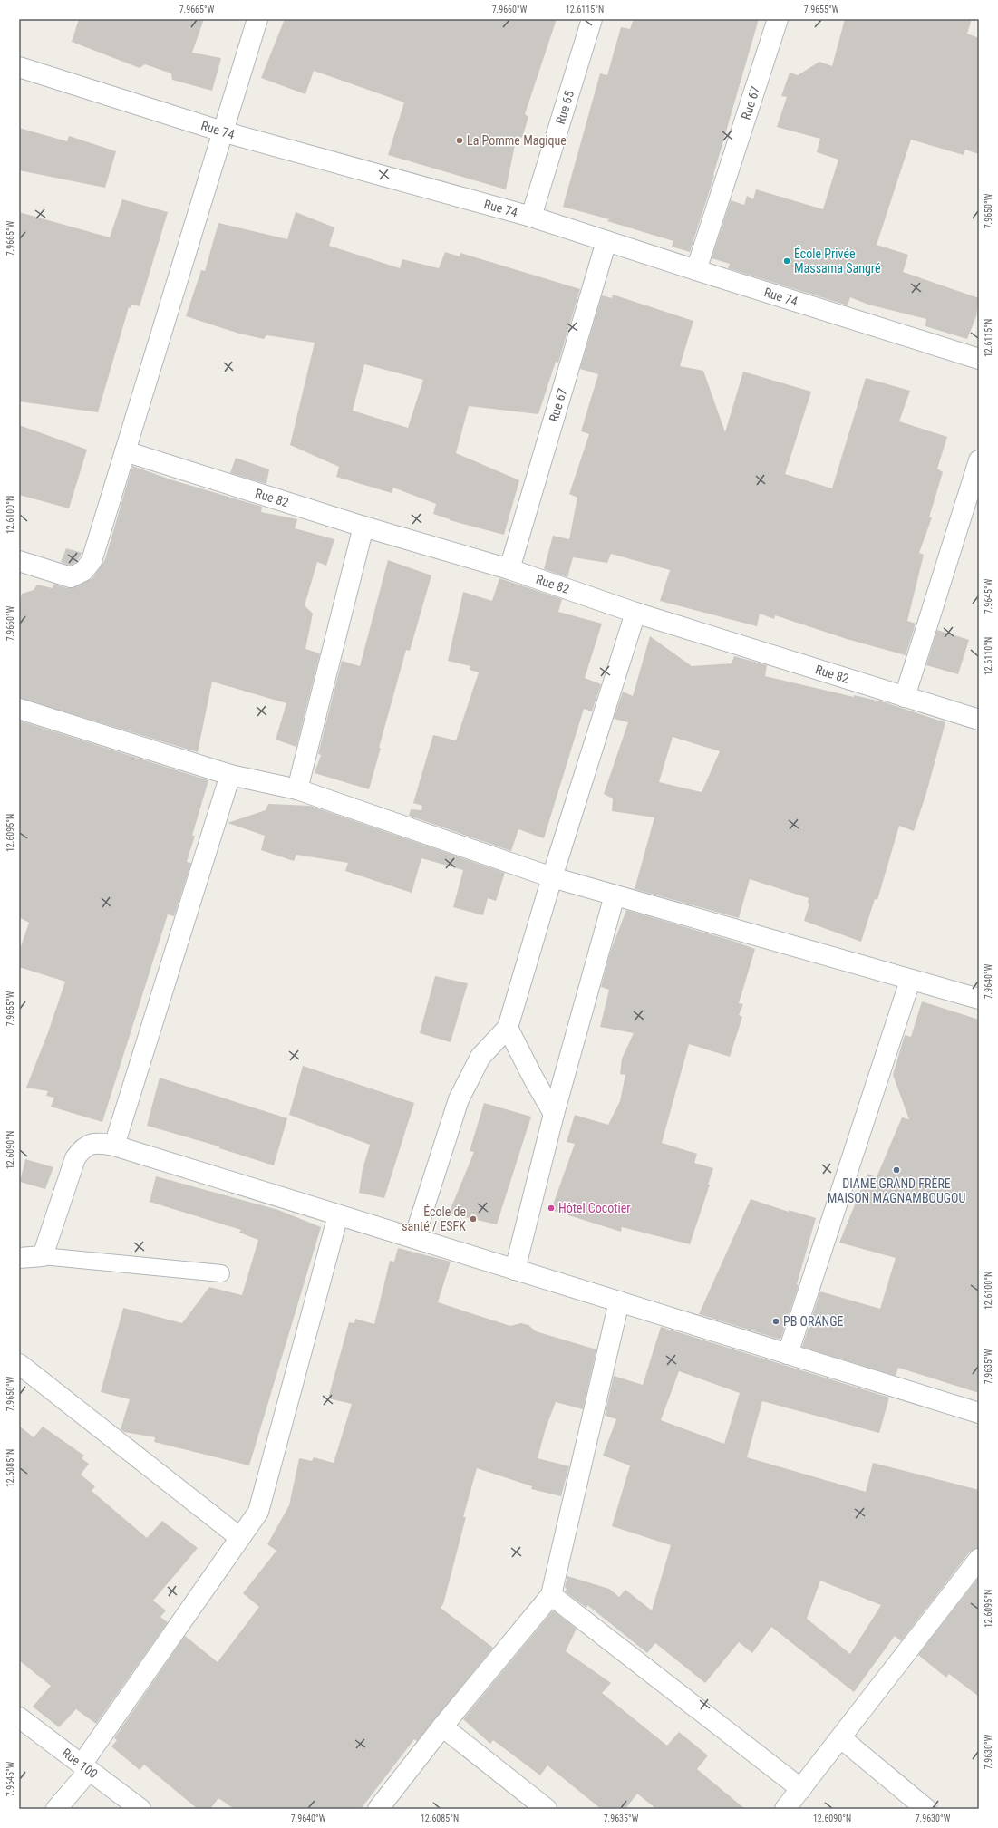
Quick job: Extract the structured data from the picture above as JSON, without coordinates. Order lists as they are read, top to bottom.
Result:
{
  "streets": {
    "street": [
      "Rue 67",
      "Rue 65",
      "Rue 74",
      "Rue 82",
      "Rue 100"
    ]
  },
  "crossings": [
    ["Rue 67", "Rue 74"],
    ["Rue 67", "Rue 82"],
    ["Rue 65", "Rue 74"]
  ],
  "places": [
    "La Pomme Magique",
    "École Privée Massama Sangré",
    "DIAME GRAND FRÈRE MAISON MAGNAMBOUGOU",
    "Hôtel Cocotier",
    "École de santé / ESFK",
    "PB ORANGE"
  ],
  "coordinates": [
    "7.9665°W",
    "7.9660°W",
    "12.6115°N",
    "7.9655°W",
    "7.9650°W",
    "12.6100°N",
    "7.9645°W",
    "12.6110°N",
    "12.6095°N",
    "7.9640°W",
    "12.6090°N",
    "7.9635°W",
    "12.6085°N",
    "7.9630°W"
  ]
}
